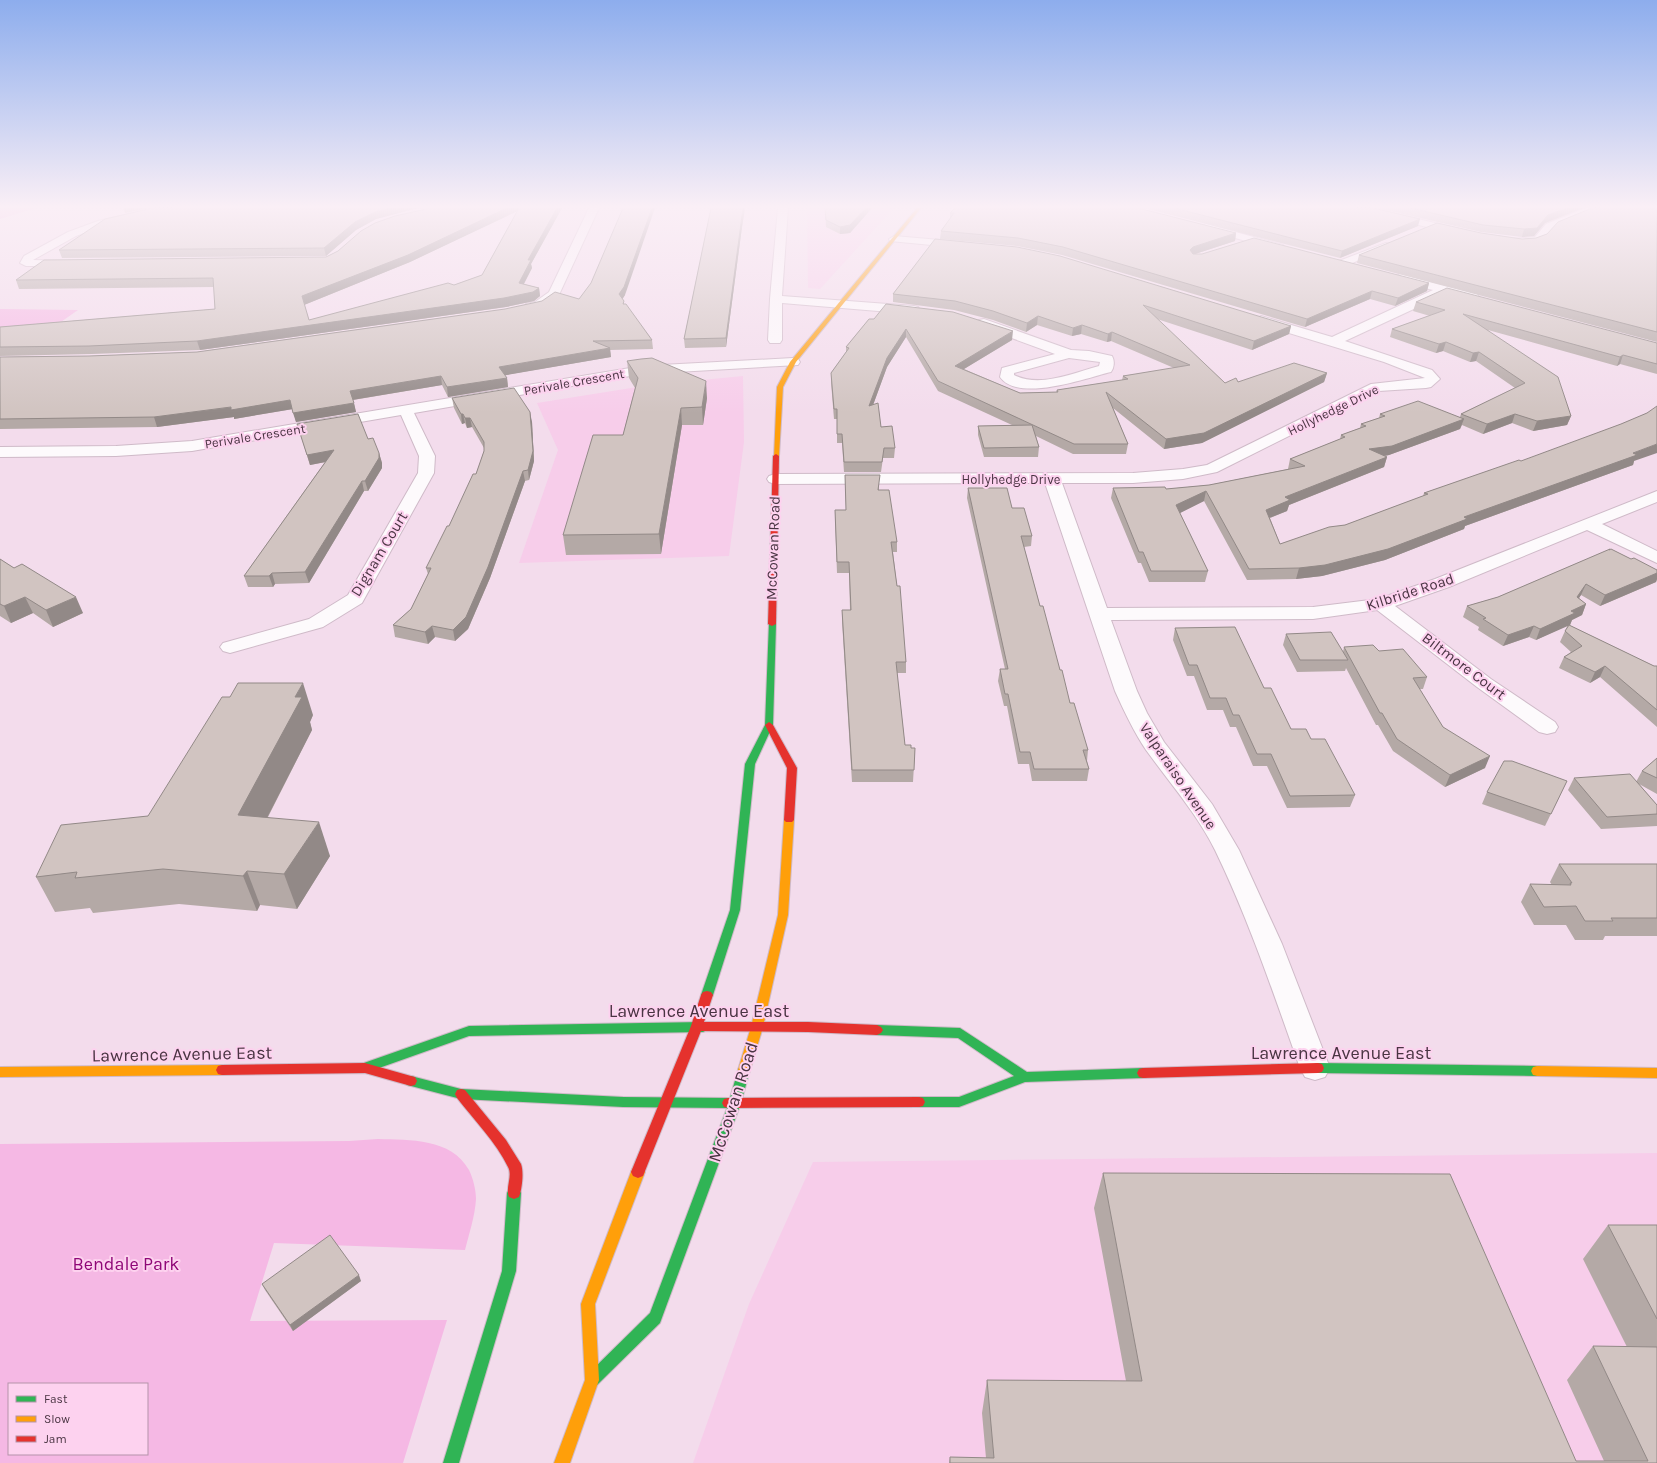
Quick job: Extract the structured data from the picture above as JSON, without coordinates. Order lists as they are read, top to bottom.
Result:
{
  "streets": {
    "main road": ["McCowan Road", "Lawrence Avenue East"],
    "street": [
      "Perivale Crescent",
      "Hollyhedge Drive",
      "Dignam Court",
      "Kilbride Road",
      "Biltmore Court",
      "Valparaiso Avenue"
    ]
  },
  "crossings": [
    ["Perivale Crescent", "McCowan Road"],
    ["Perivale Crescent", "Dignam Court"],
    ["Hollyhedge Drive", "McCowan Road"],
    ["Hollyhedge Drive", "Valparaiso Avenue"],
    ["McCowan Road", "Lawrence Avenue East"],
    ["Kilbride Road", "Biltmore Court"],
    ["Kilbride Road", "Valparaiso Avenue"],
    ["Valparaiso Avenue", "Lawrence Avenue East"]
  ],
  "parks": ["Bendale Park"],
  "legend": ["Fast", "Slow", "Jam"]
}
